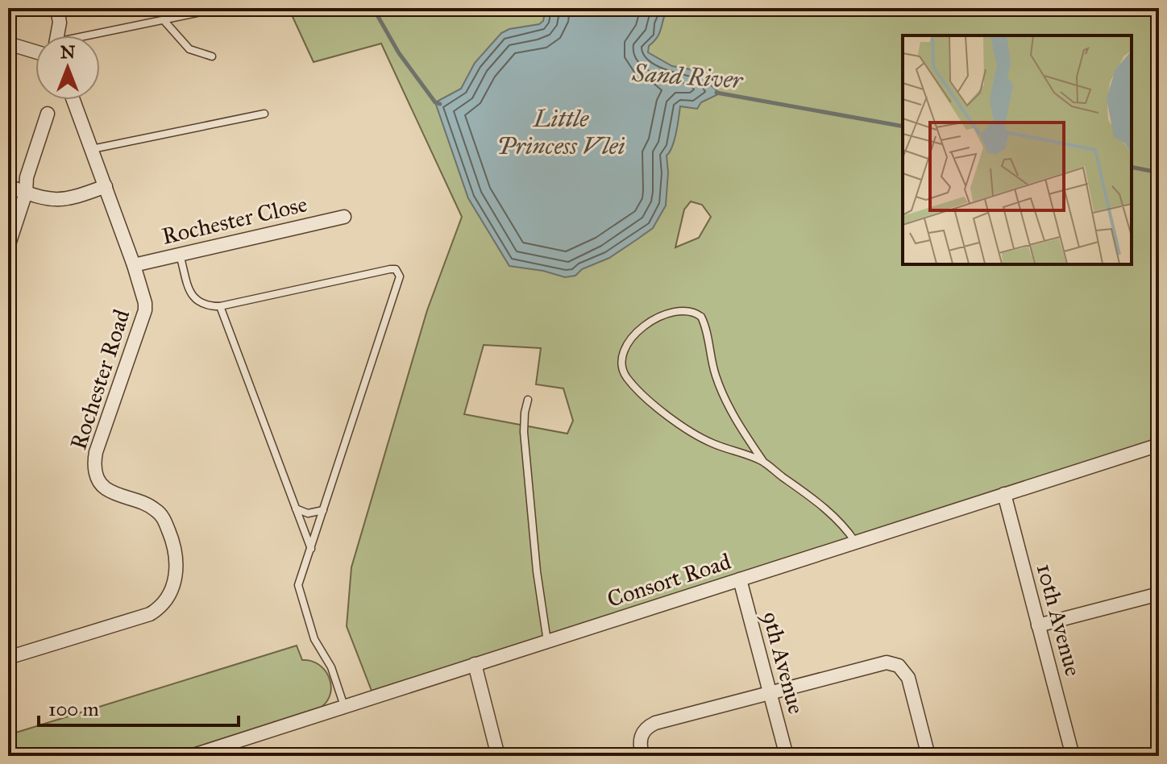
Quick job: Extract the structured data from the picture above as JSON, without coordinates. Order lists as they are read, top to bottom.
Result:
{
  "streets": {
    "street": [
      "Rochester Close",
      "Rochester Road",
      "Consort Road",
      "10th Avenue",
      "9th Avenue"
    ]
  },
  "crossings": [
    ["Rochester Close", "Rochester Road"],
    ["Consort Road", "10th Avenue"],
    ["Consort Road", "9th Avenue"]
  ],
  "water": ["Sand River", "Little Princess Vlei"],
  "scale_bar": "100 m",
  "north": "top"
}
